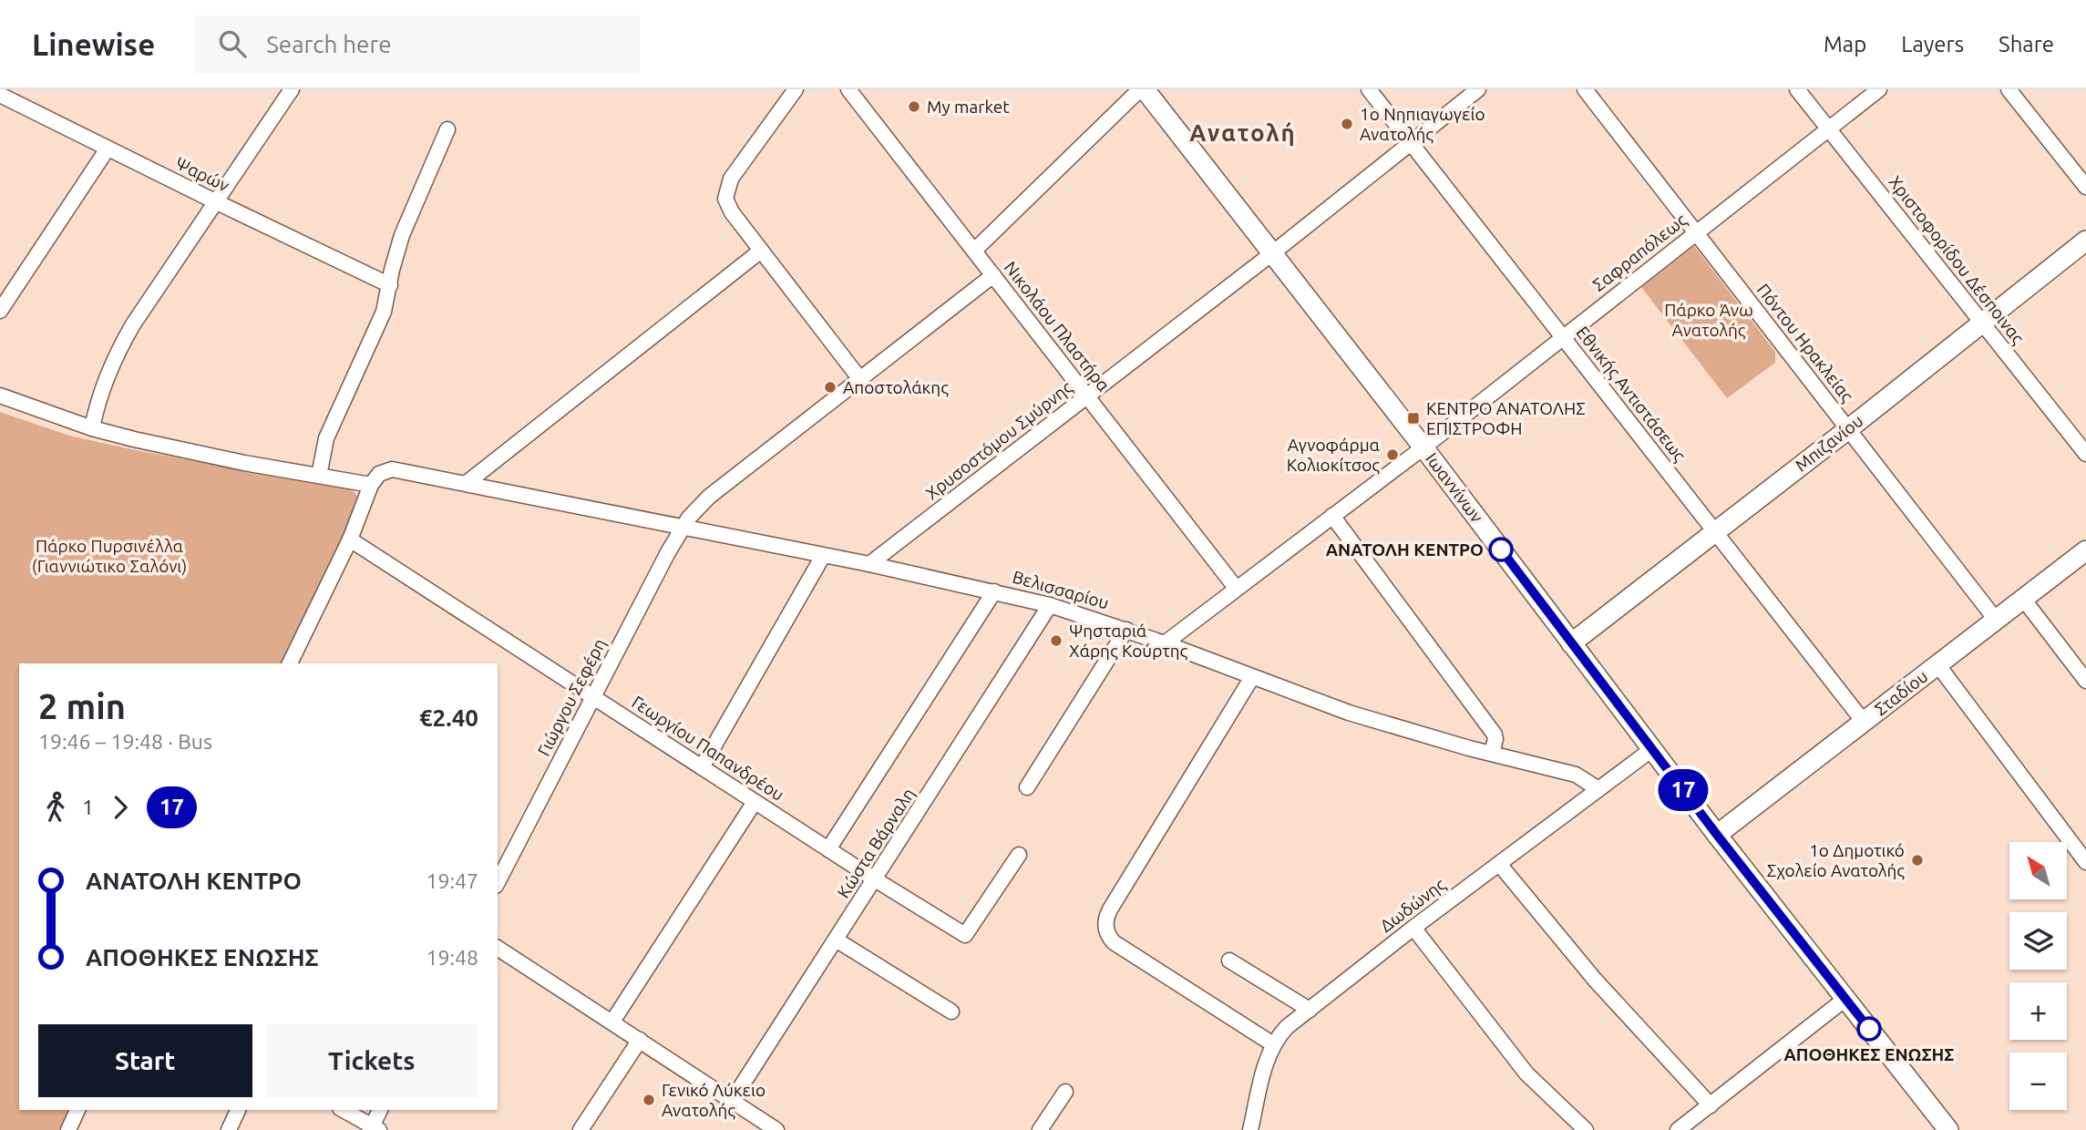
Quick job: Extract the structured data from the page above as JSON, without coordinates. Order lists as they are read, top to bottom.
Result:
{
  "streets": {
    "main road": ["Μπιζανίου", "Ιωαννίνων", "Σταδίου"],
    "street": [
      "Ψαρών",
      "Σαφραπόλεως",
      "Χριστοφορίδου Δέσποινας",
      "Νικολάου Πλαστήρα",
      "Πόντου Ηρακλείας",
      "Εθνικής Αντιστάσεως",
      "Χρυσοστόμου Σμύρνης",
      "Βελισσαρίου",
      "Γιώργου Σεφέρη",
      "Γεωργίου Παπανδρέου",
      "Κώστα Βάρναλη",
      "Δωδώνης"
    ]
  },
  "crossings": [
    ["Σαφραπόλεως", "Χριστοφορίδου Δέσποινας"],
    ["Σαφραπόλεως", "Νικολάου Πλαστήρα"],
    ["Σαφραπόλεως", "Πόντου Ηρακλείας"],
    ["Σαφραπόλεως", "Εθνικής Αντιστάσεως"],
    ["Σαφραπόλεως", "Ιωαννίνων"],
    ["Σαφραπόλεως", "Βελισσαρίου"],
    ["Χριστοφορίδου Δέσποινας", "Μπιζανίου"],
    ["Νικολάου Πλαστήρα", "Χρυσοστόμου Σμύρνης"],
    ["Νικολάου Πλαστήρα", "Γιώργου Σεφέρη"],
    ["Πόντου Ηρακλείας", "Μπιζανίου"],
    ["Πόντου Ηρακλείας", "Σταδίου"],
    ["Εθνικής Αντιστάσεως", "Χρυσοστόμου Σμύρνης"],
    ["Εθνικής Αντιστάσεως", "Μπιζανίου"],
    ["Εθνικής Αντιστάσεως", "Σταδίου"],
    ["Χρυσοστόμου Σμύρνης", "Ιωαννίνων"],
    ["Χρυσοστόμου Σμύρνης", "Βελισσαρίου"],
    ["Μπιζανίου", "Ιωαννίνων"],
    ["Ιωαννίνων", "Σταδίου"],
    ["Ιωαννίνων", "Δωδώνης"],
    ["Βελισσαρίου", "Γιώργου Σεφέρη"],
    ["Βελισσαρίου", "Κώστα Βάρναλη"],
    ["Βελισσαρίου", "Δωδώνης"],
    ["Γιώργου Σεφέρη", "Γεωργίου Παπανδρέου"],
    ["Γεωργίου Παπανδρέου", "Κώστα Βάρναλη"]
  ],
  "districts": ["Ανατολή"],
  "parks": ["Πάρκο Άνω Ανατολής", "Πάρκο Πυρσινέλλα (Γιαννιώτικο Σαλόνι)"],
  "places": {
    "other": [
      "My market",
      "1ο Νηπιαγωγείο Ανατολής",
      "Αποστολάκης",
      "Αγνοφάρμα Κολιοκίτσος",
      "ΑΝΑΤΟΛΗ ΚΕΝΤΡΟ",
      "Ψησταριά Χάρης Κούρτης",
      "1ο Δημοτικό Σχολείο Ανατολής",
      "ΑΠΟΘΗΚΕΣ ΕΝΩΣΗΣ",
      "Γενικό Λύκειο Ανατολής"
    ],
    "transit": ["ΚΕΝΤΡΟ ΑΝΑΤΟΛΗΣ ΕΠΙΣΤΡΟΦΗ"]
  },
  "lines": ["bus line 17"],
  "north": "top left",
  "page": {
    "header": "Linewise",
    "search": "Search here",
    "nav": ["Map", "Layers", "Share"],
    "on_map": "17",
    "heading": ["2 min", "19:46 – 19:48 · Bus", "€2.40"],
    "legs": ["1", "17"],
    "map_buttons": ["+", "−"],
    "list": [
      {
        "name": "ΑΝΑΤΟΛΗ ΚΕΝΤΡΟ",
        "value": "19:47"
      },
      {
        "name": "ΑΠΟΘΗΚΕΣ ΕΝΩΣΗΣ",
        "value": "19:48"
      }
    ],
    "buttons": ["Start", "Tickets"]
  }
}
